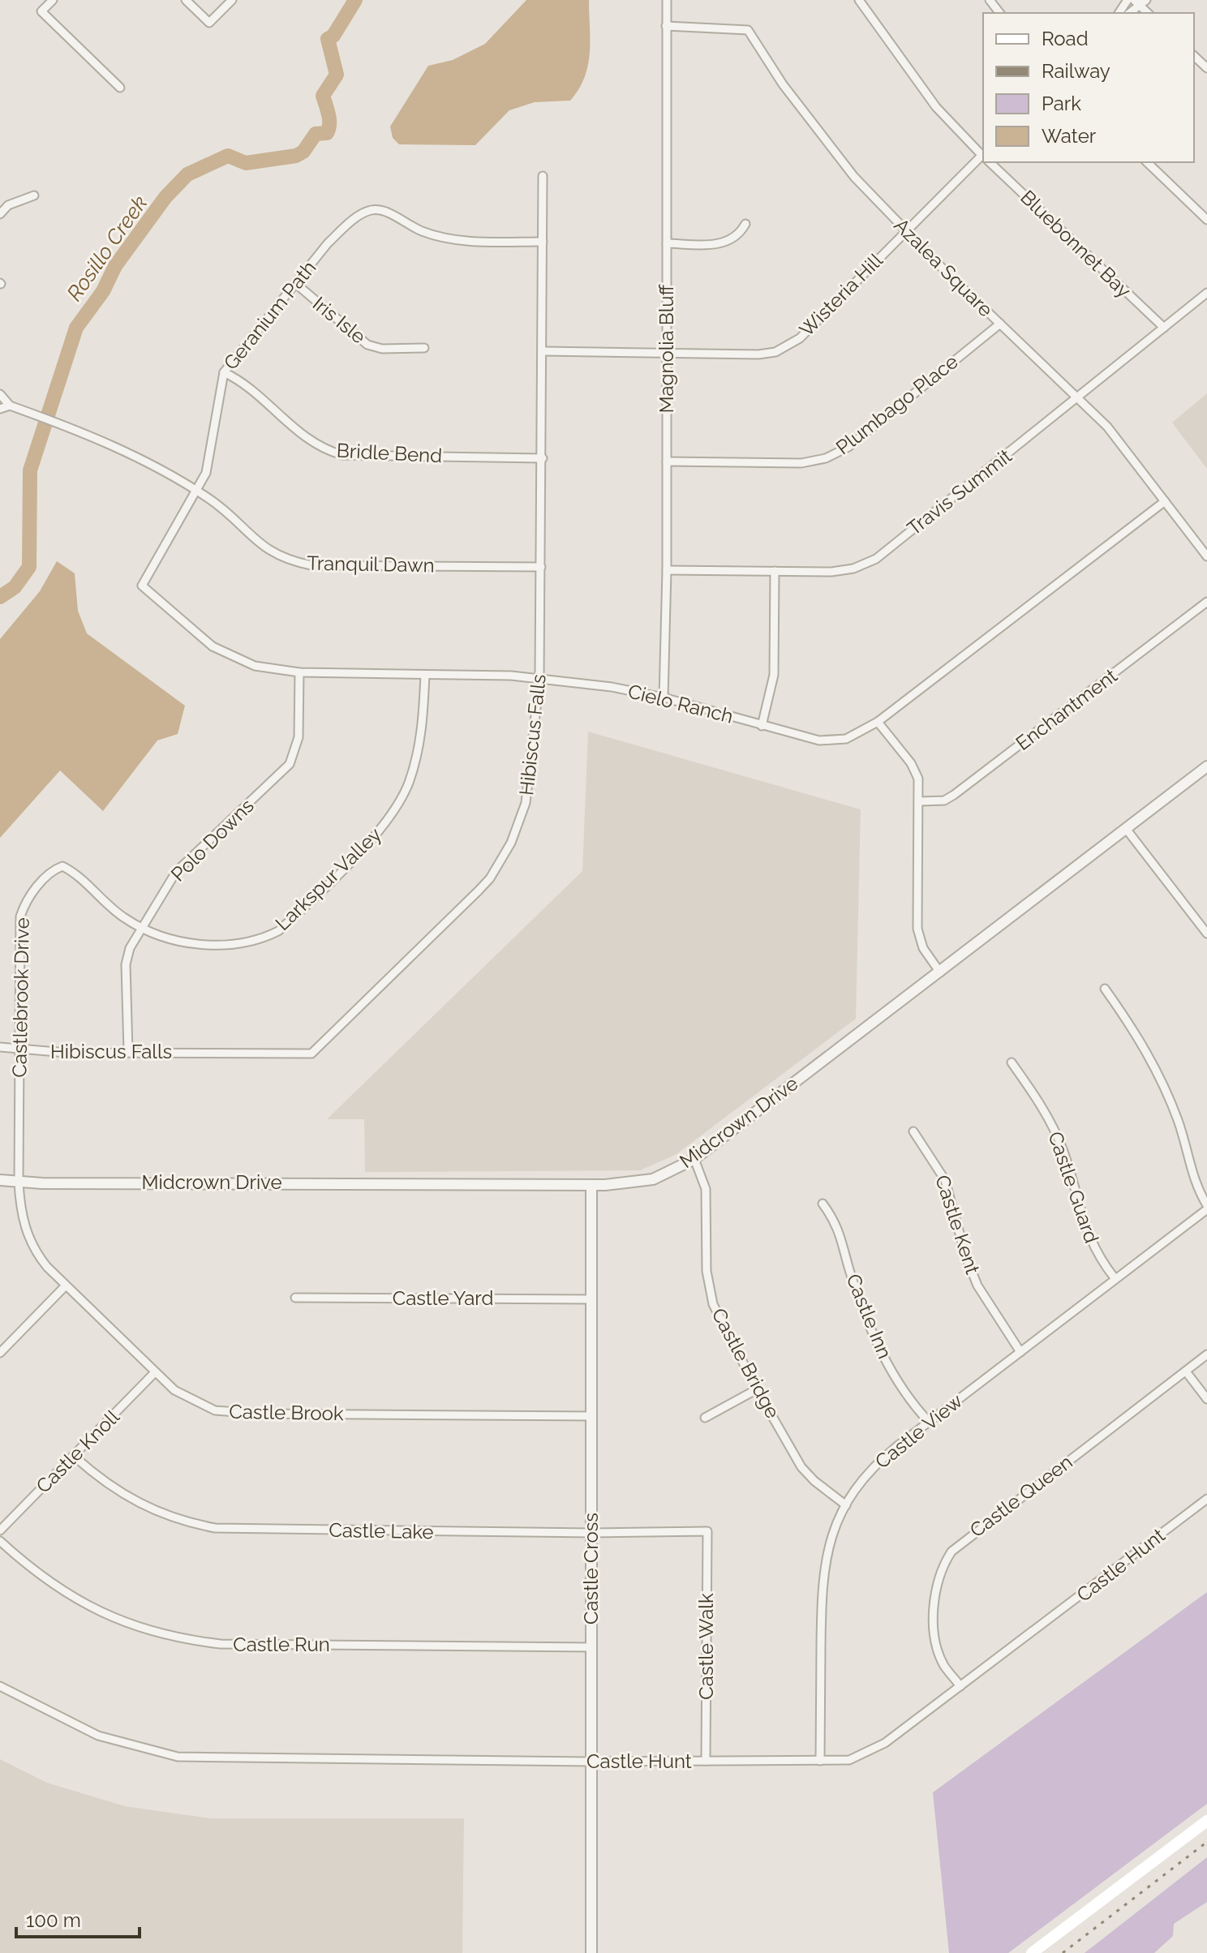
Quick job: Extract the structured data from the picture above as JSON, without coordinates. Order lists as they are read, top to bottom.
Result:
{
  "streets": {
    "street": [
      "Bluebonnet Bay",
      "Azalea Square",
      "Wisteria Hill",
      "Geranium Path",
      "Iris Isle",
      "Magnolia Bluff",
      "Plumbago Place",
      "Bridle Bend",
      "Travis Summit",
      "Tranquil Dawn",
      "Cielo Ranch",
      "Enchantment",
      "Hibiscus Falls",
      "Polo Downs",
      "Larkspur Valley",
      "Castlebrook Drive",
      "Midcrown Drive",
      "Castle Guard",
      "Castle Kent",
      "Castle Yard",
      "Castle Inn",
      "Castle Bridge",
      "Castle Brook",
      "Castle View",
      "Castle Knoll",
      "Castle Queen",
      "Castle Lake",
      "Castle Hunt",
      "Castle Cross",
      "Castle Run",
      "Castle Walk"
    ]
  },
  "crossings": [
    ["Bluebonnet Bay", "Travis Summit"],
    ["Azalea Square", "Wisteria Hill"],
    ["Azalea Square", "Magnolia Bluff"],
    ["Azalea Square", "Plumbago Place"],
    ["Azalea Square", "Travis Summit"],
    ["Azalea Square", "Cielo Ranch"],
    ["Wisteria Hill", "Magnolia Bluff"],
    ["Wisteria Hill", "Hibiscus Falls"],
    ["Geranium Path", "Iris Isle"],
    ["Geranium Path", "Bridle Bend"],
    ["Geranium Path", "Tranquil Dawn"],
    ["Geranium Path", "Cielo Ranch"],
    ["Geranium Path", "Hibiscus Falls"],
    ["Magnolia Bluff", "Plumbago Place"],
    ["Magnolia Bluff", "Travis Summit"],
    ["Magnolia Bluff", "Cielo Ranch"],
    ["Bridle Bend", "Hibiscus Falls"],
    ["Tranquil Dawn", "Hibiscus Falls"],
    ["Cielo Ranch", "Hibiscus Falls"],
    ["Cielo Ranch", "Polo Downs"],
    ["Cielo Ranch", "Larkspur Valley"],
    ["Hibiscus Falls", "Polo Downs"],
    ["Hibiscus Falls", "Castlebrook Drive"],
    ["Polo Downs", "Larkspur Valley"],
    ["Larkspur Valley", "Castlebrook Drive"],
    ["Castlebrook Drive", "Castle Brook"],
    ["Midcrown Drive", "Castle Bridge"],
    ["Midcrown Drive", "Castle Brook"],
    ["Midcrown Drive", "Castle Cross"],
    ["Castle Guard", "Castle View"],
    ["Castle Kent", "Castle View"],
    ["Castle Yard", "Castle Cross"],
    ["Castle Inn", "Castle View"],
    ["Castle Bridge", "Castle View"],
    ["Castle Brook", "Castle Knoll"],
    ["Castle Brook", "Castle Cross"],
    ["Castle View", "Castle Hunt"],
    ["Castle Knoll", "Castle Lake"],
    ["Castle Queen", "Castle Hunt"],
    ["Castle Lake", "Castle Cross"],
    ["Castle Lake", "Castle Walk"],
    ["Castle Hunt", "Castle Cross"],
    ["Castle Hunt", "Castle Walk"],
    ["Castle Cross", "Castle Run"]
  ],
  "water": ["Rosillo Creek"],
  "legend": [
    "Road",
    "Railway",
    "Park",
    "Water"
  ],
  "scale_bar": "100 m"
}
